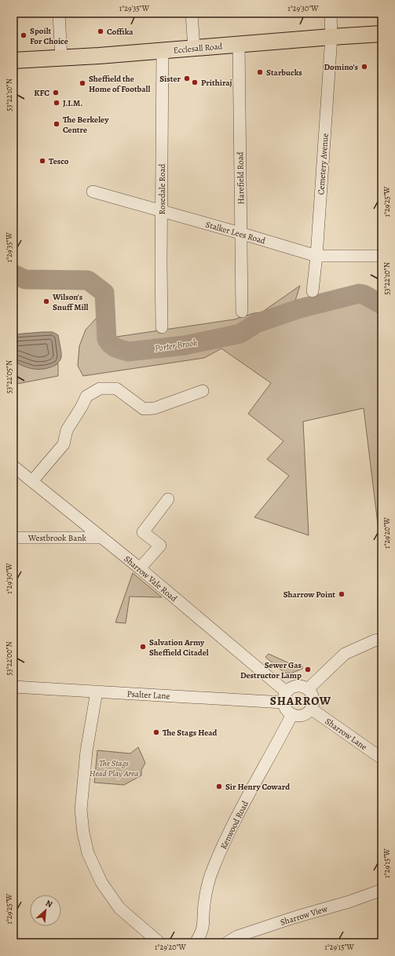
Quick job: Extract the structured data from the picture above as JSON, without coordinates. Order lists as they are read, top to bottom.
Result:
{
  "streets": {
    "main road": ["Ecclesall Road"],
    "street": [
      "Cemetery Avenue",
      "Harefield Road",
      "Rosedale Road",
      "Stalker Lees Road",
      "Westbrook Bank",
      "Sharrow Vale Road",
      "Psalter Lane",
      "Sharrow Lane",
      "Kenwood Road",
      "Sharrow View"
    ]
  },
  "crossings": [
    ["Ecclesall Road", "Cemetery Avenue"],
    ["Ecclesall Road", "Harefield Road"],
    ["Ecclesall Road", "Rosedale Road"],
    ["Cemetery Avenue", "Stalker Lees Road"],
    ["Harefield Road", "Stalker Lees Road"],
    ["Rosedale Road", "Stalker Lees Road"],
    ["Westbrook Bank", "Sharrow Vale Road"],
    ["Sharrow Vale Road", "Psalter Lane"],
    ["Sharrow Vale Road", "Sharrow Lane"],
    ["Sharrow Vale Road", "Kenwood Road"],
    ["Psalter Lane", "Sharrow Lane"],
    ["Psalter Lane", "Kenwood Road"],
    ["Sharrow Lane", "Kenwood Road"]
  ],
  "districts": ["SHARROW"],
  "water": ["Porter Brook"],
  "parks": ["The Stags Head Play Area"],
  "places": [
    "Coffika",
    "Spoilt For Choice",
    "Domino's",
    "Starbucks",
    "Sister",
    "Prithiraj",
    "Sheffield the Home of Football",
    "KFC",
    "J.I.M.",
    "The Berkeley Centre",
    "Tesco",
    "Wilson's Snuff Mill",
    "Sharrow Point",
    "Salvation Army Sheffield Citadel",
    "Sewer Gas Destructor Lamp",
    "The Stags Head",
    "Sir Henry Coward"
  ],
  "north": "top right",
  "coordinates": [
    "1°29'35\"W",
    "1°29'30\"W",
    "53°22'10\"N",
    "1°29'25\"W",
    "53°22'05\"N",
    "1°29'20\"W",
    "53°22'00\"N",
    "1°29'15\"W"
  ]
}
